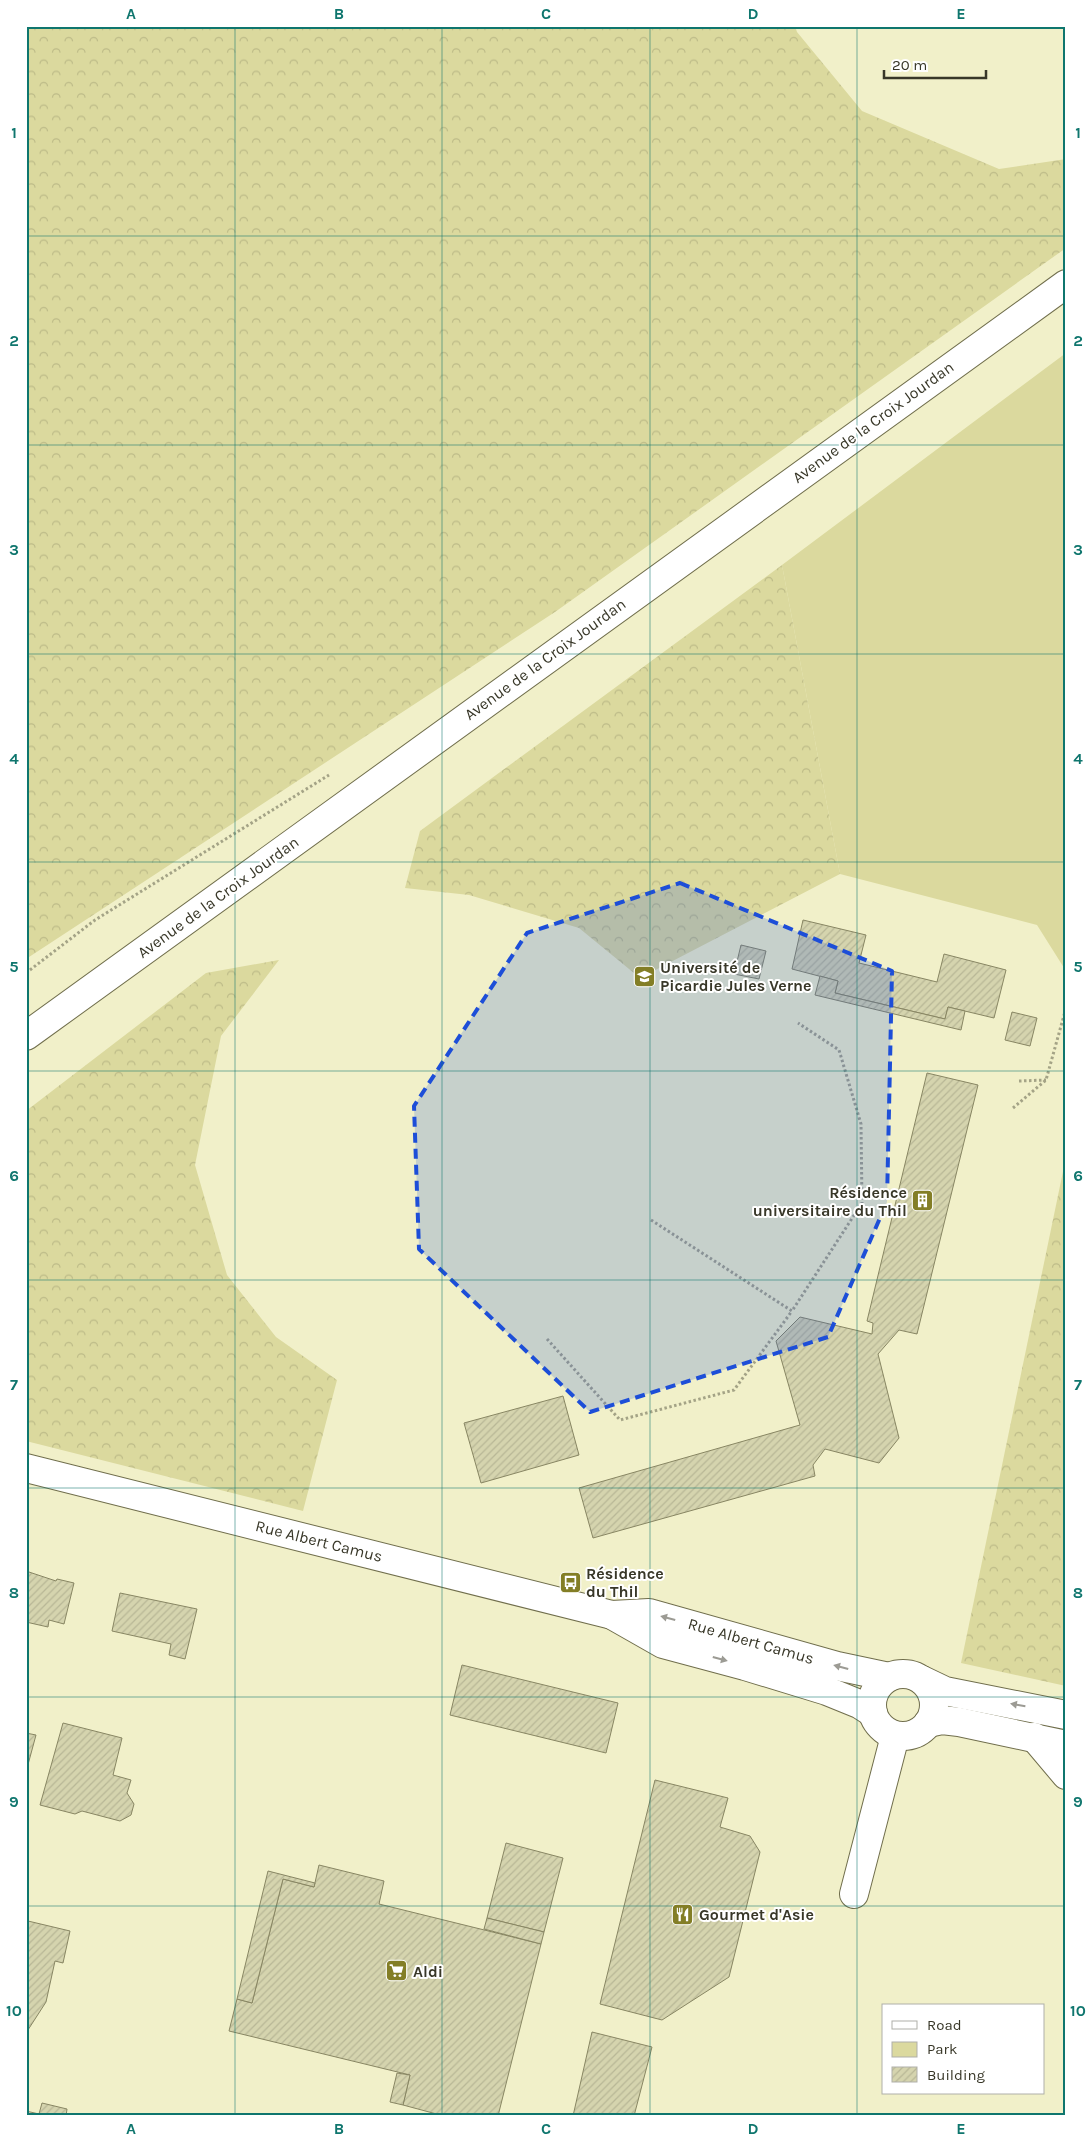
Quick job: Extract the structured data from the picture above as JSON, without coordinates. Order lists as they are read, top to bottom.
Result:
{
  "streets": {
    "street": ["Avenue de la Croix Jourdan", "Rue Albert Camus"]
  },
  "places": {
    "school or university": ["Université de Picardie Jules Verne"],
    "building": ["Résidence universitaire du Thil"],
    "bus stop": ["Résidence du Thil"],
    "restaurant": ["Gourmet d'Asie"],
    "supermarket": ["Aldi"]
  },
  "legend": ["Road", "Park", "Building"],
  "scale_bar": "20 m",
  "grid": {
    "columns": [
      "A",
      "B",
      "C",
      "D",
      "E"
    ],
    "rows": [
      "1",
      "2",
      "3",
      "4",
      "5",
      "6",
      "7",
      "8",
      "9",
      "10"
    ]
  }
}
